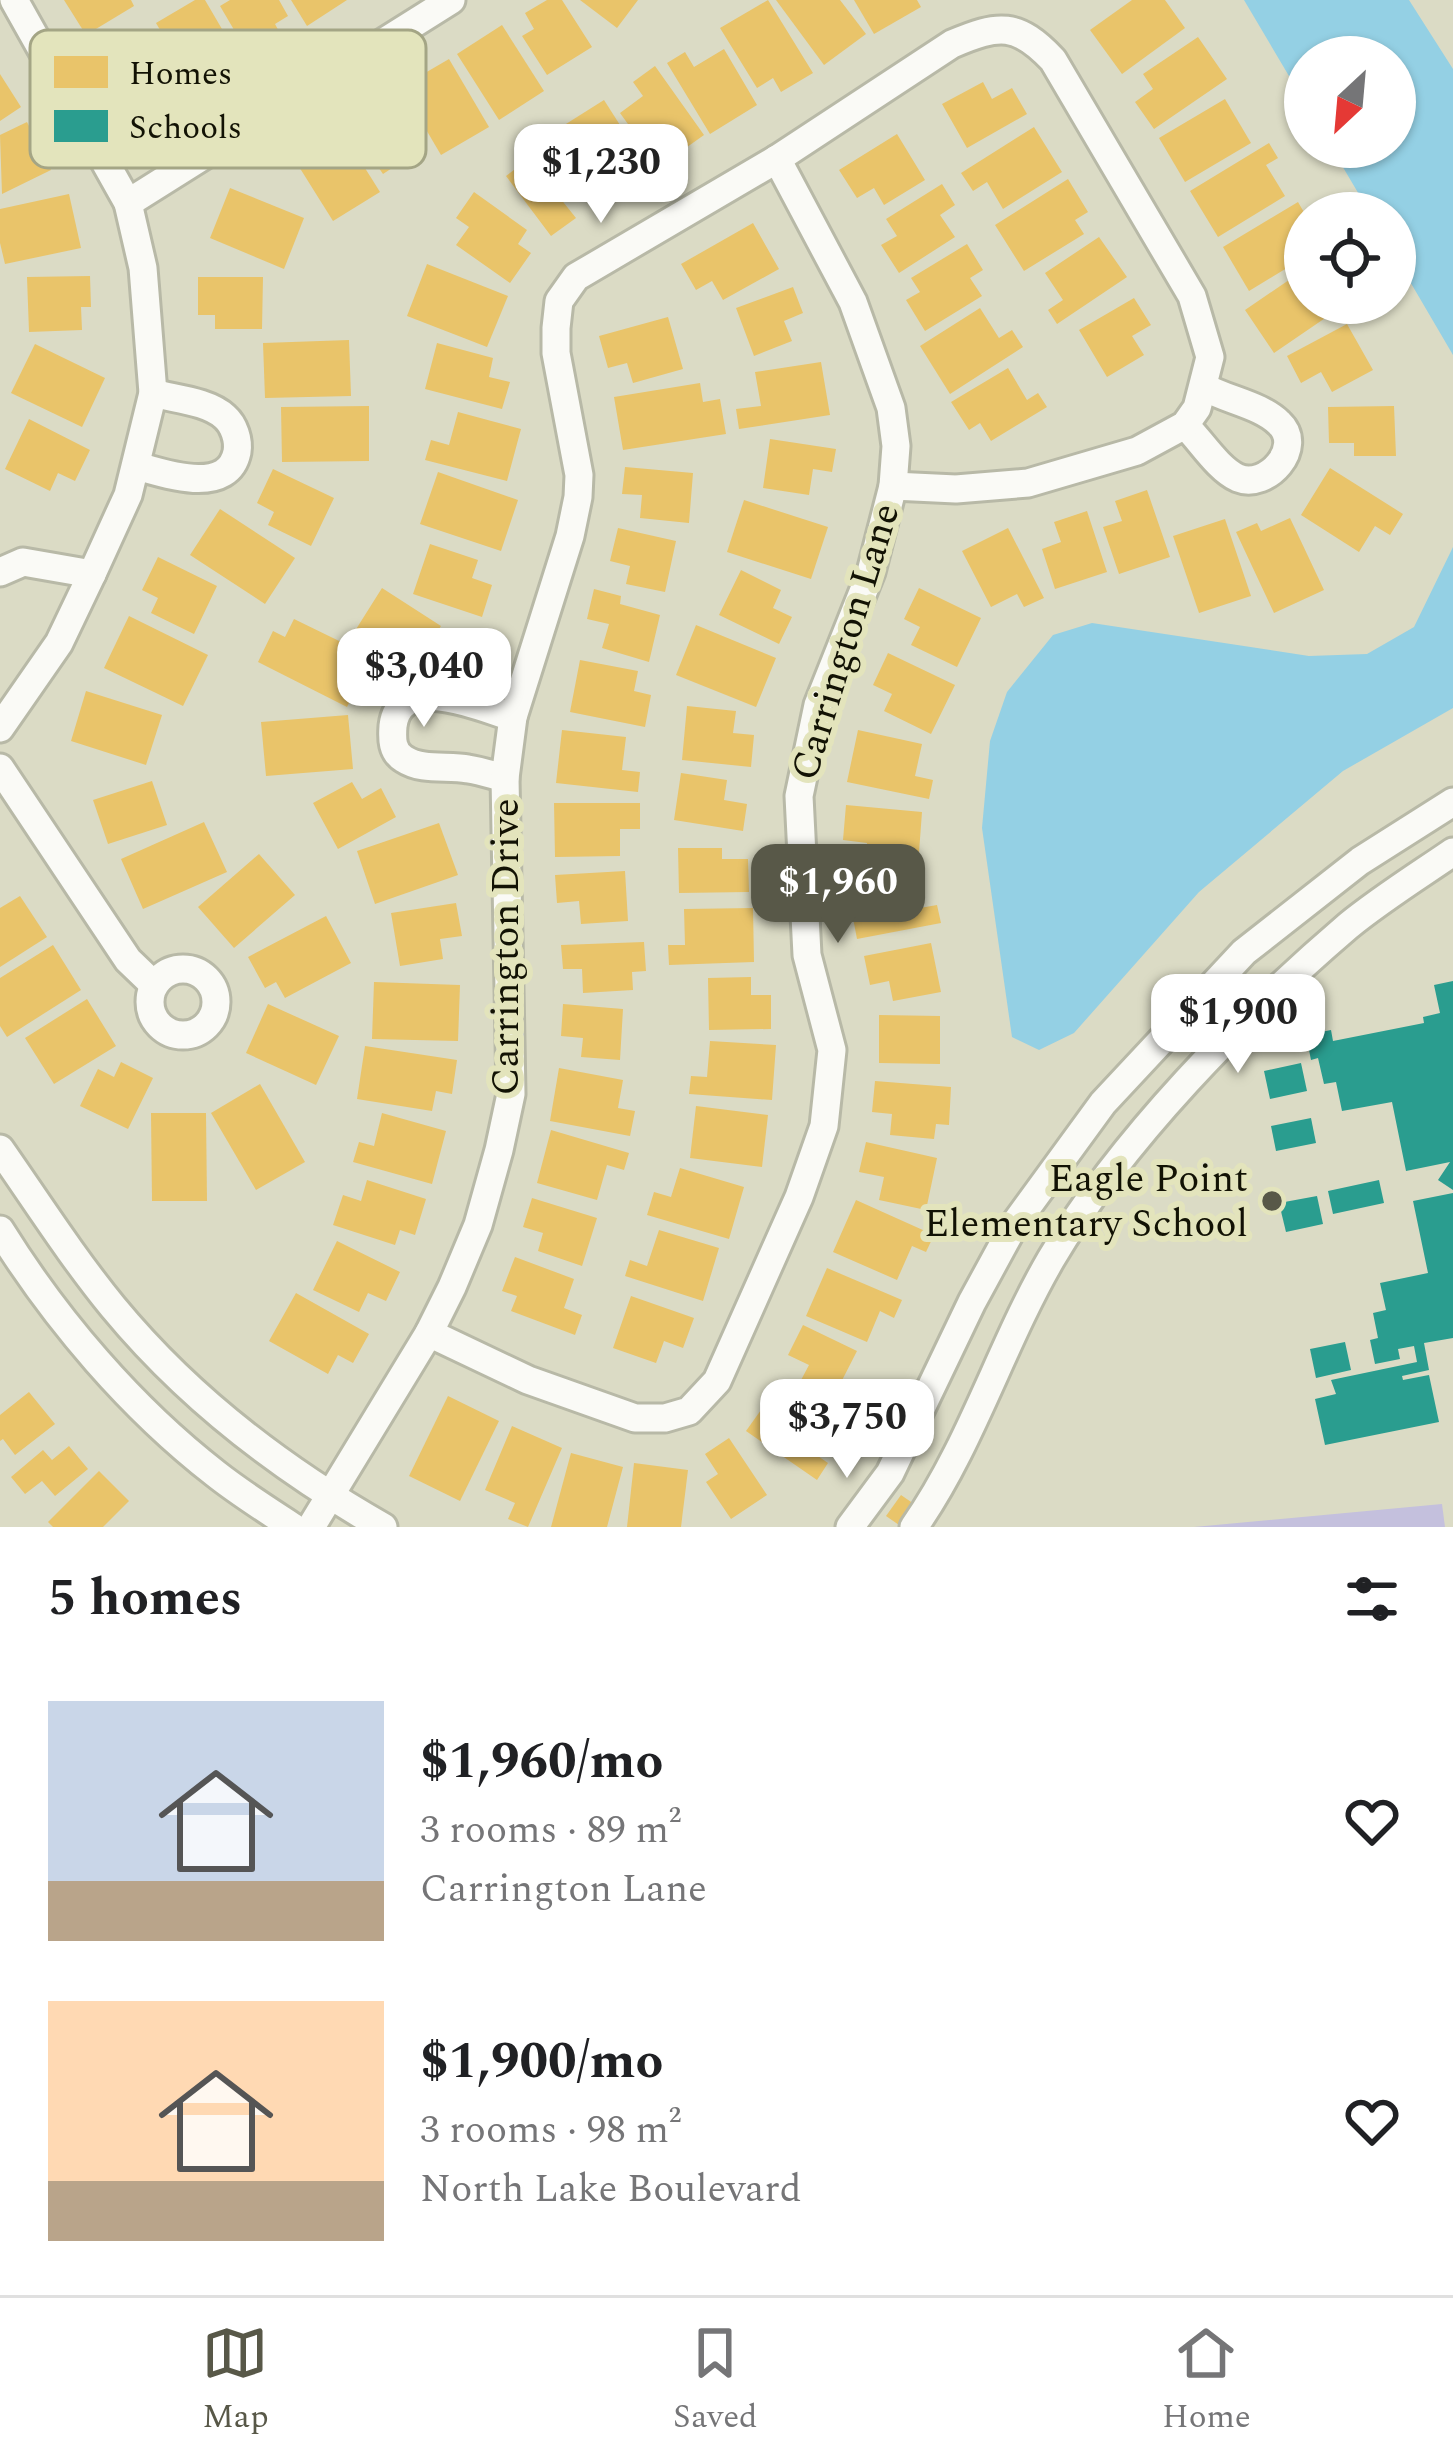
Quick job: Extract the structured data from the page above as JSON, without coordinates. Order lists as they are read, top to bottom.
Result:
{
  "streets": {
    "street": ["Carrington Lane", "Carrington Drive"]
  },
  "crossings": [
    ["Carrington Lane", "Carrington Drive"]
  ],
  "places": ["Eagle Point Elementary School"],
  "legend": ["Homes", "Schools"],
  "north": "bottom left",
  "page": {
    "price": [
      "$1,230",
      "$3,040",
      "$1,960",
      "$1,900",
      "$3,750"
    ],
    "heading": "5 homes",
    "list": [
      {
        "name": "$1,960/mo",
        "note": "3 rooms · 89 m² · Carrington Lane"
      },
      {
        "name": "$1,900/mo",
        "note": "3 rooms · 98 m² · North Lake Boulevard"
      }
    ],
    "tabs": ["Map", "Saved", "Home"]
  }
}
